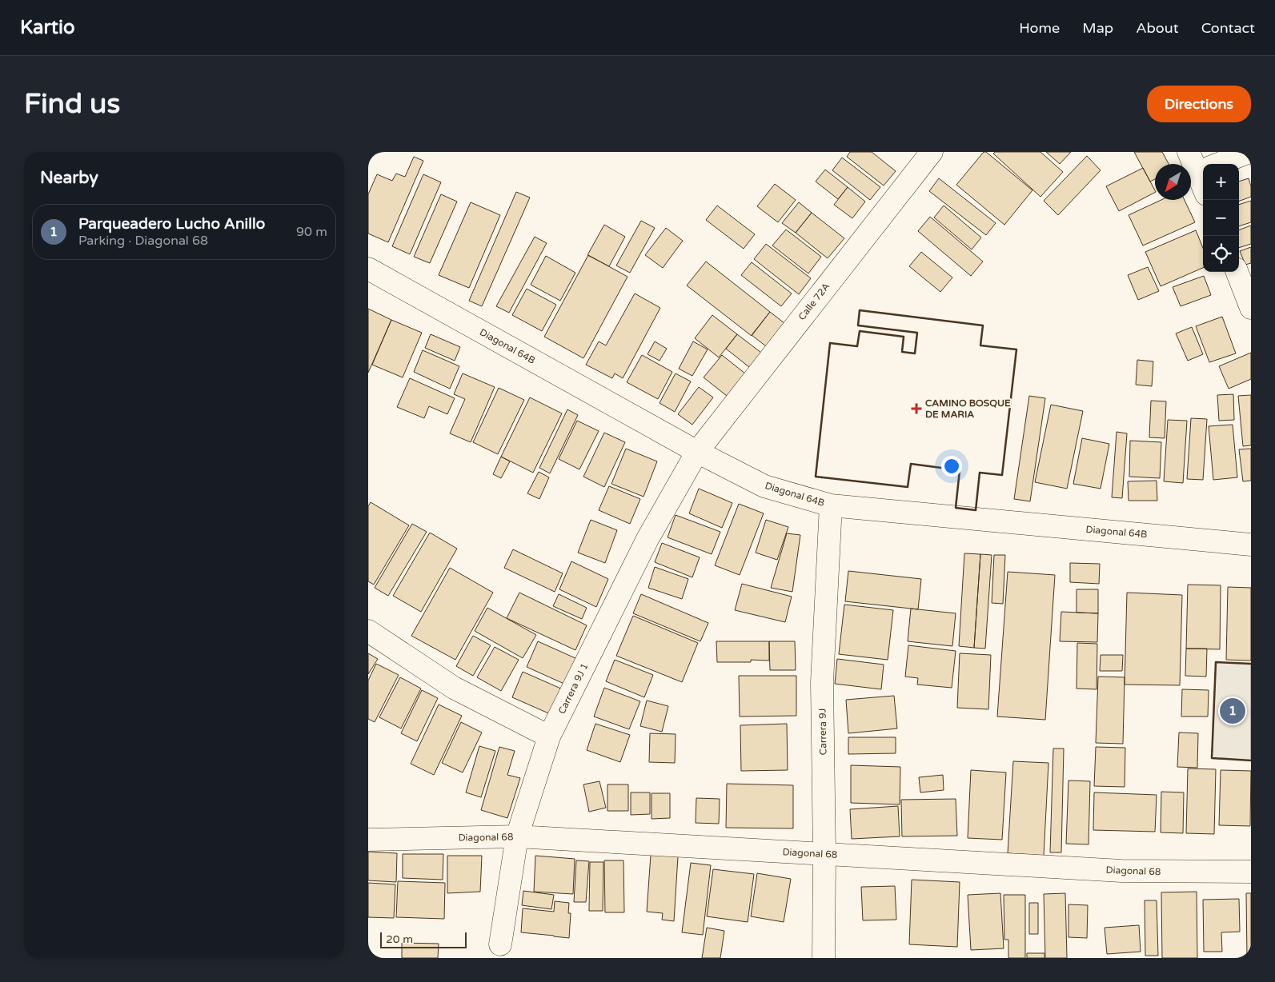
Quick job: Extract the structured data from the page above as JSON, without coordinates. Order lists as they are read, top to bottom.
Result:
{
  "streets": {
    "street": [
      "Calle 72A",
      "Diagonal 64B",
      "Carrera 9J 1",
      "Carrera 9J",
      "Diagonal 68"
    ]
  },
  "crossings": [
    ["Calle 72A", "Diagonal 64B"],
    ["Calle 72A", "Carrera 9J 1"],
    ["Diagonal 64B", "Carrera 9J 1"],
    ["Diagonal 64B", "Carrera 9J"],
    ["Carrera 9J 1", "Diagonal 68"],
    ["Carrera 9J", "Diagonal 68"]
  ],
  "places": {
    "health": ["CAMINO BOSQUE DE MARIA"]
  },
  "scale_bar": "20 m",
  "north": "bottom left",
  "page": {
    "header": "Kartio",
    "nav": [
      "Home",
      "Map",
      "About",
      "Contact"
    ],
    "buttons": "Directions",
    "title": "Find us",
    "heading": "Nearby",
    "map_buttons": ["+", "−"],
    "list": [
      {
        "mark": "1",
        "name": "Parqueadero Lucho Anillo",
        "note": "Parking · Diagonal 68",
        "value": "90 m"
      }
    ],
    "pins": "1",
    "scale": "20 m"
  }
}
